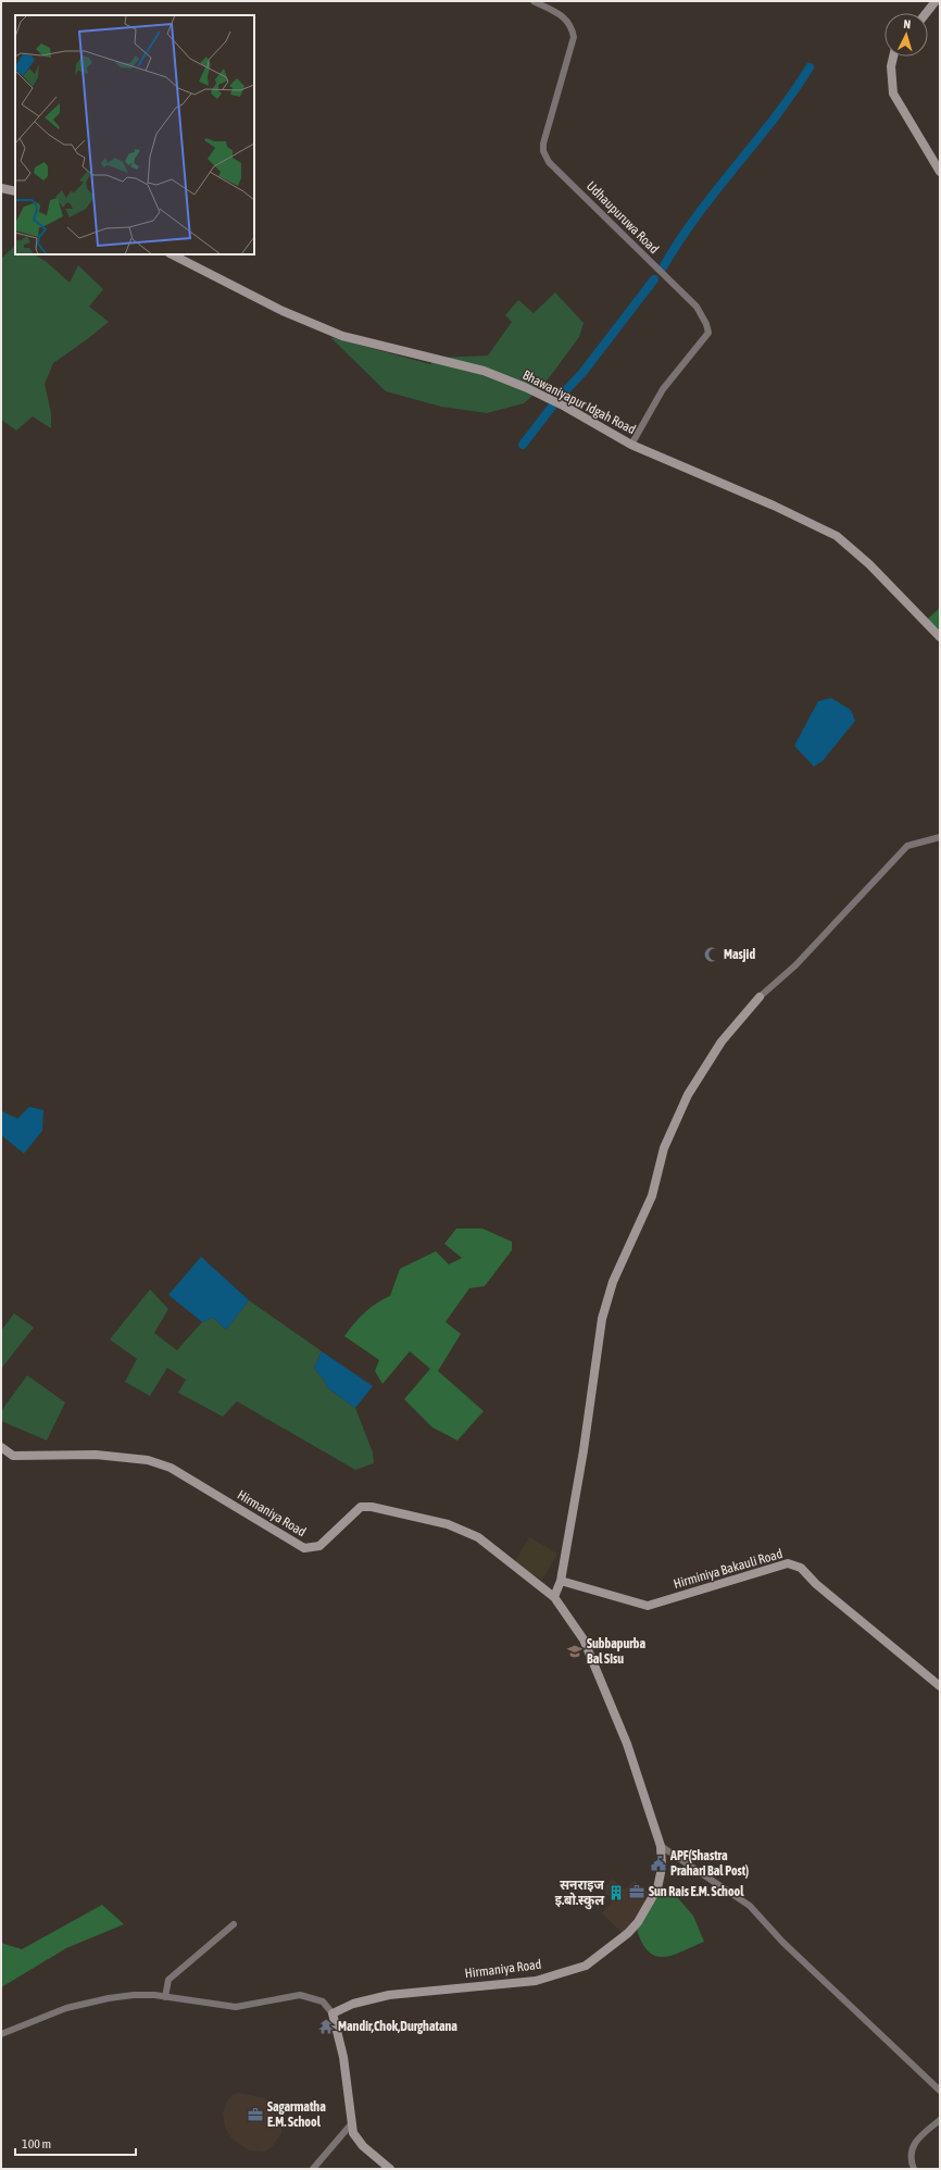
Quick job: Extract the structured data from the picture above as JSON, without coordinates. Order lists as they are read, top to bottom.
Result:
{
  "streets": {
    "street": [
      "Udhaupuruwa Road",
      "Bhawaniyapur Idgah Road",
      "Hirmaniya Road",
      "Hirminiya Bakauli Road"
    ]
  },
  "crossings": [
    ["Udhaupuruwa Road", "Bhawaniyapur Idgah Road"]
  ],
  "places": {
    "mosque": ["Masjid"],
    "school or university": ["Subbapurba Bal Sisu"],
    "public building": ["APF(Shastra Prahari Bal Post)"],
    "office": ["Sun Rais E.M. School", "Sagarmatha E.M. School"],
    "building": ["सनराइज इ.बाे.स्कुल"],
    "temple": ["Mandir,Chok,Durghatana"]
  },
  "scale_bar": "100 m",
  "north": "top"
}
